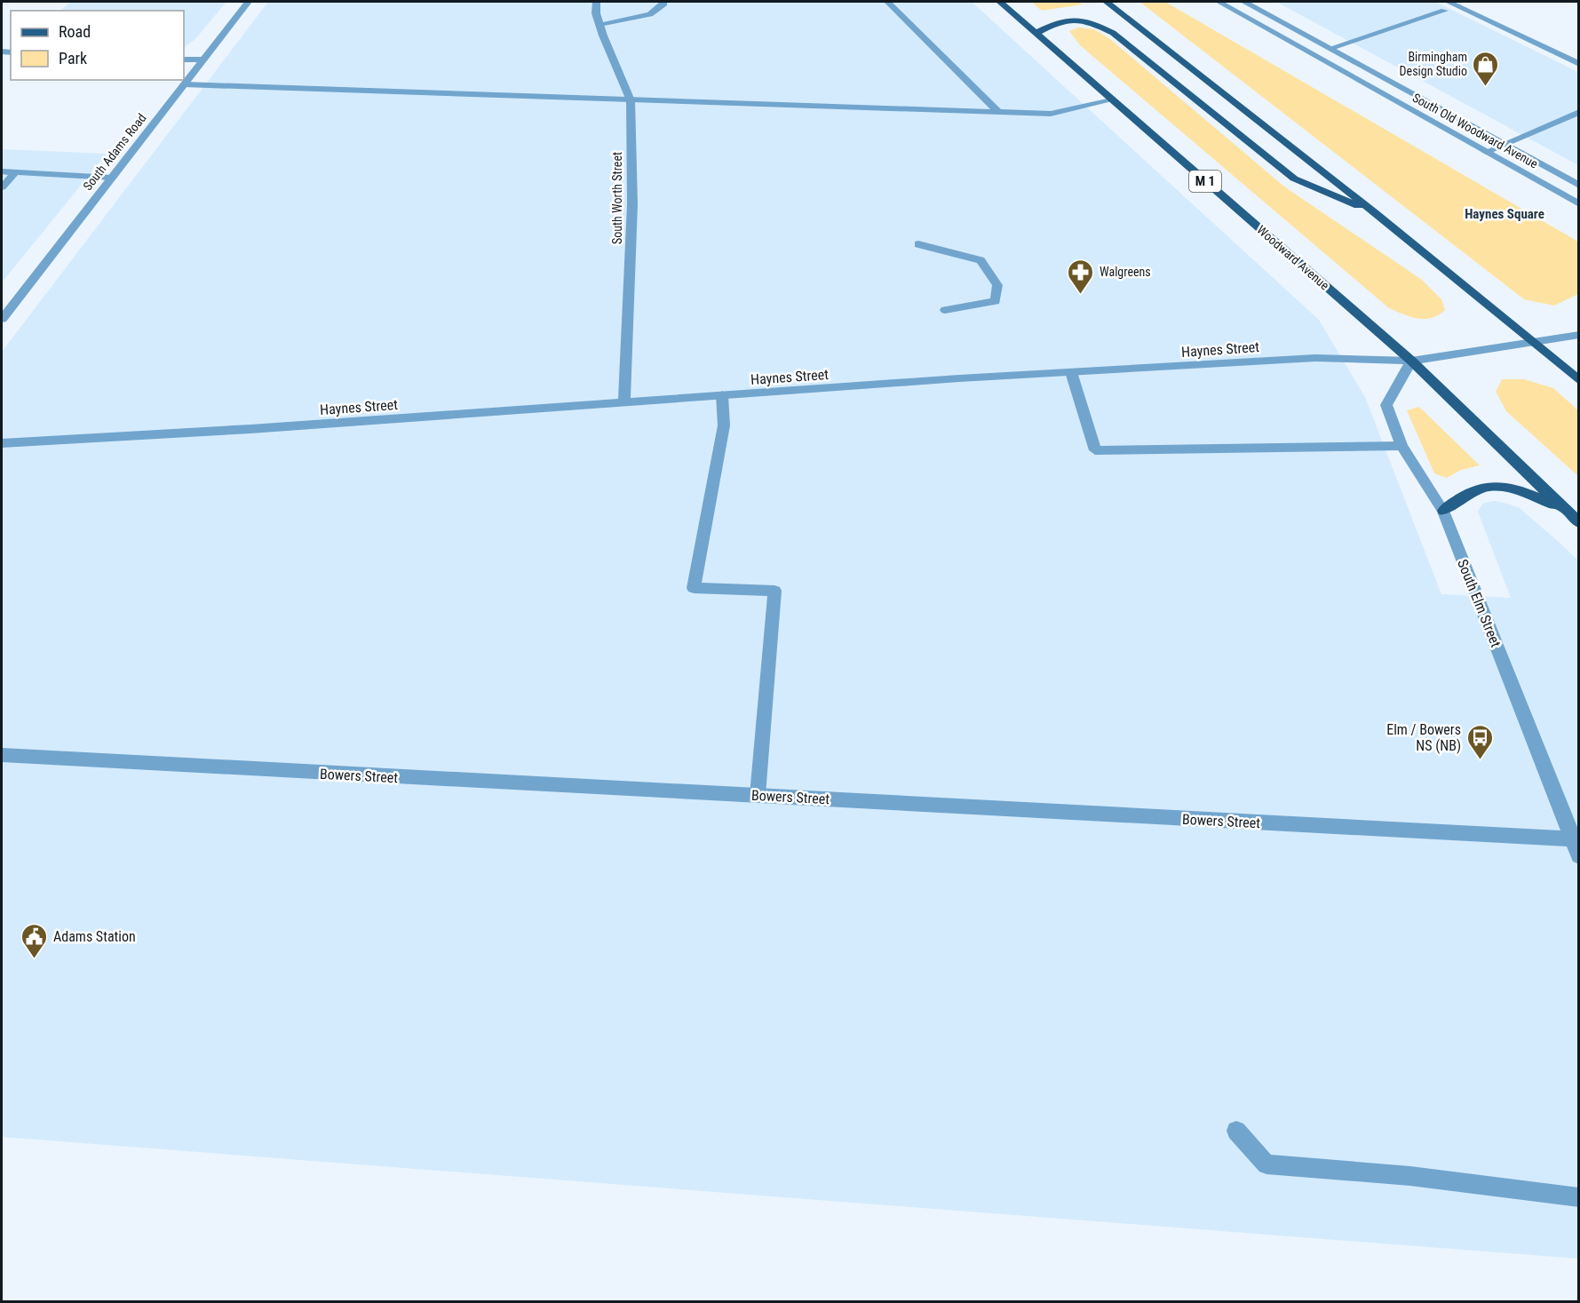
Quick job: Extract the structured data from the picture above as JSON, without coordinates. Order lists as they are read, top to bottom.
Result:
{
  "streets": {
    "main road": ["M 1", "Woodward Avenue"],
    "street": [
      "South Old Woodward Avenue",
      "South Adams Road",
      "South Worth Street",
      "Haynes Street",
      "South Elm Street",
      "Bowers Street"
    ]
  },
  "crossings": [
    ["South Worth Street", "Haynes Street"],
    ["Woodward Avenue", "Haynes Street"],
    ["Woodward Avenue", "South Elm Street"],
    ["Haynes Street", "South Elm Street"],
    ["South Elm Street", "Bowers Street"]
  ],
  "districts": ["Haynes Square"],
  "places": {
    "shop": ["Birmingham Design Studio"],
    "pharmacy": ["Walgreens"],
    "bus stop": ["Elm / Bowers NS (NB)"],
    "public building": ["Adams Station"]
  },
  "legend": ["Road", "Park"]
}
